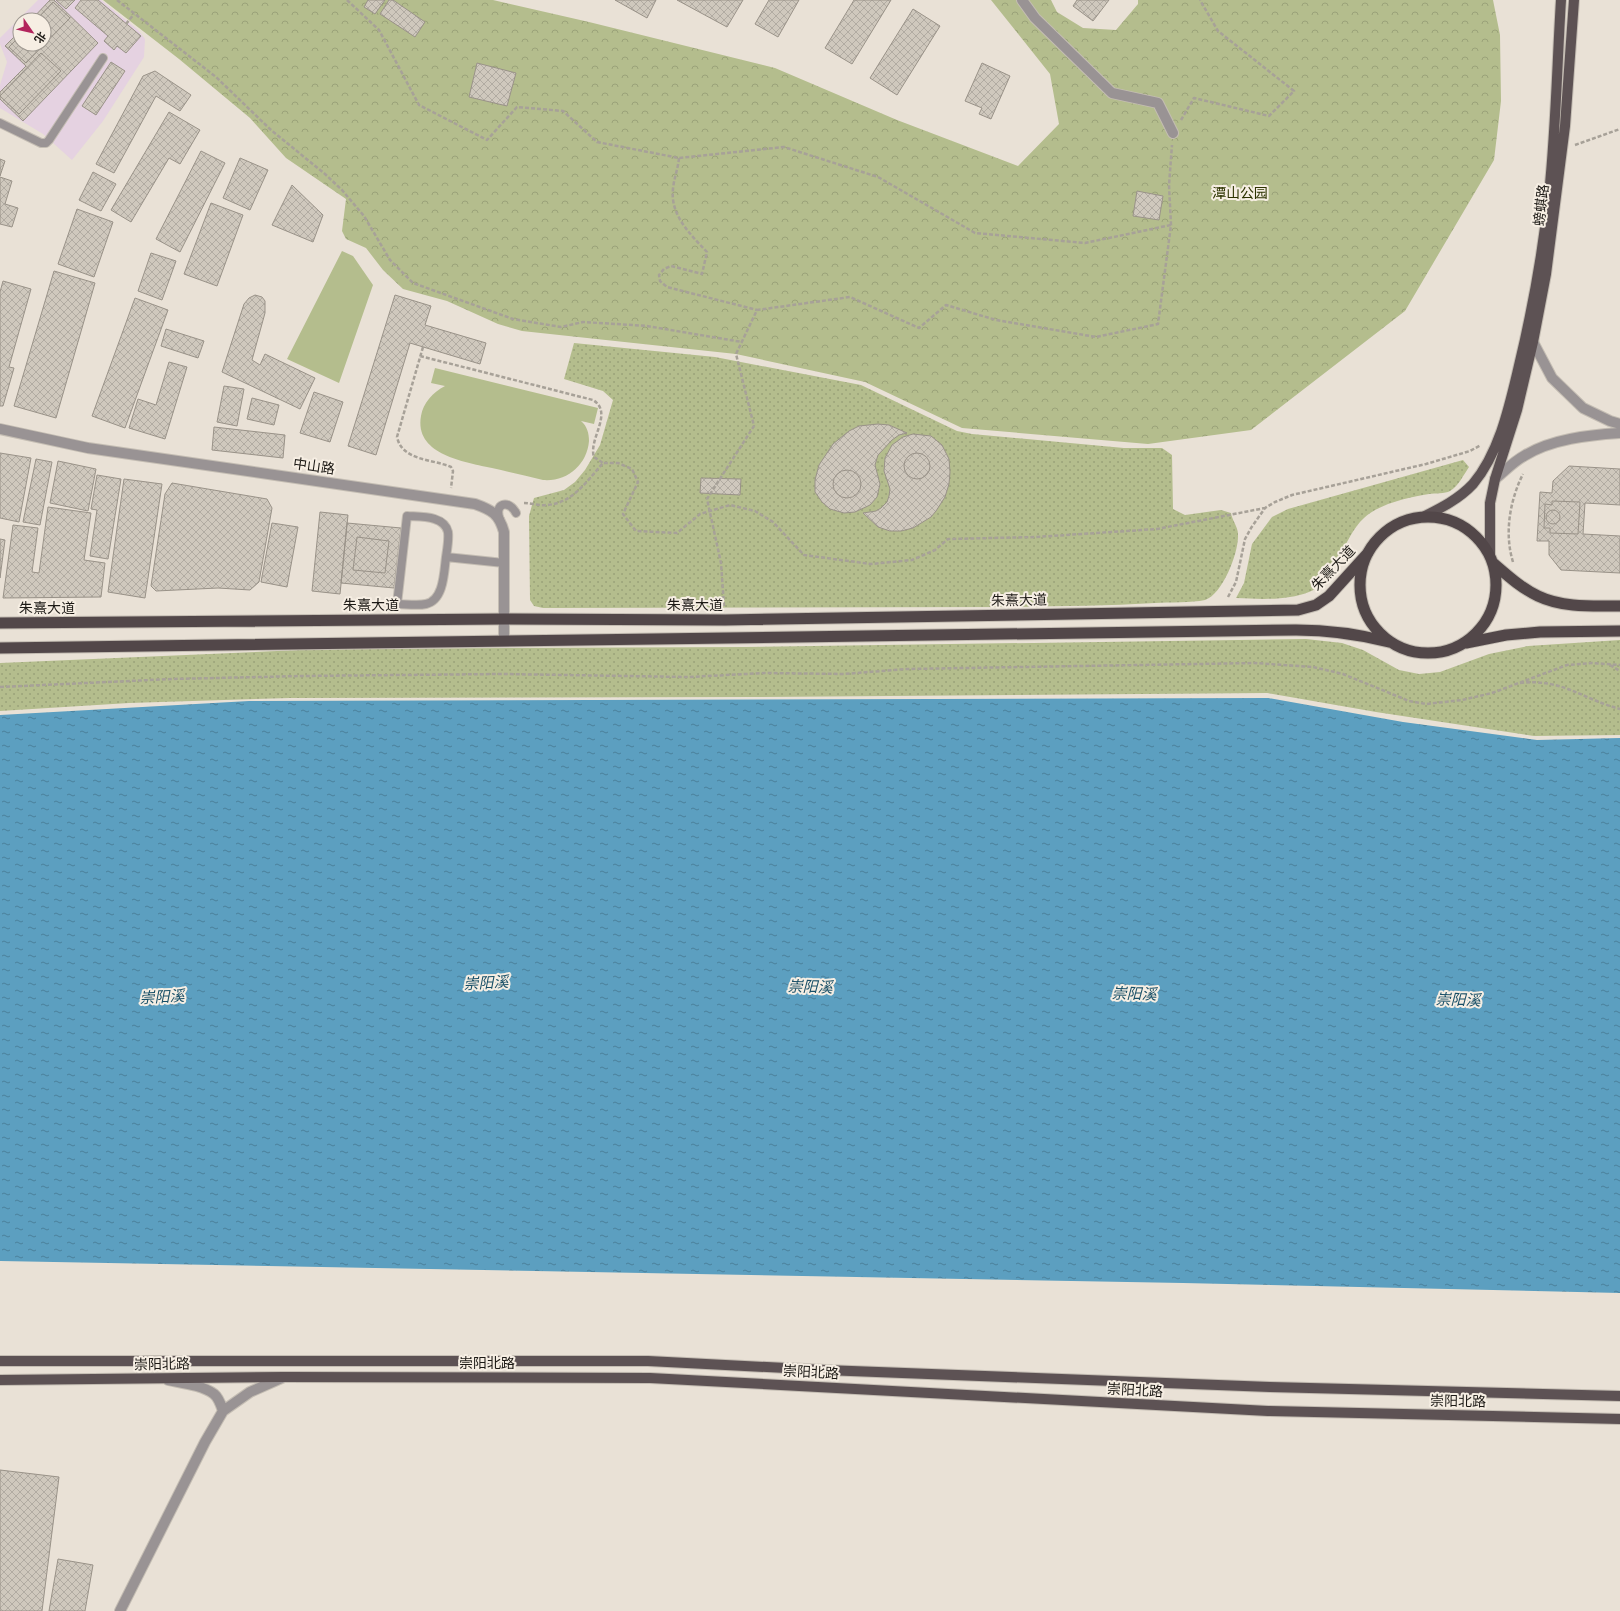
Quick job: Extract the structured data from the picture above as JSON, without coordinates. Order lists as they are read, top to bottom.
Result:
{
  "streets": {
    "highway": ["朱熹大道"],
    "main road": ["螃蜞路", "崇阳北路"],
    "street": ["中山路"]
  },
  "water": ["崇阳溪"],
  "parks": ["潭山公园"],
  "north": "bottom right"
}
